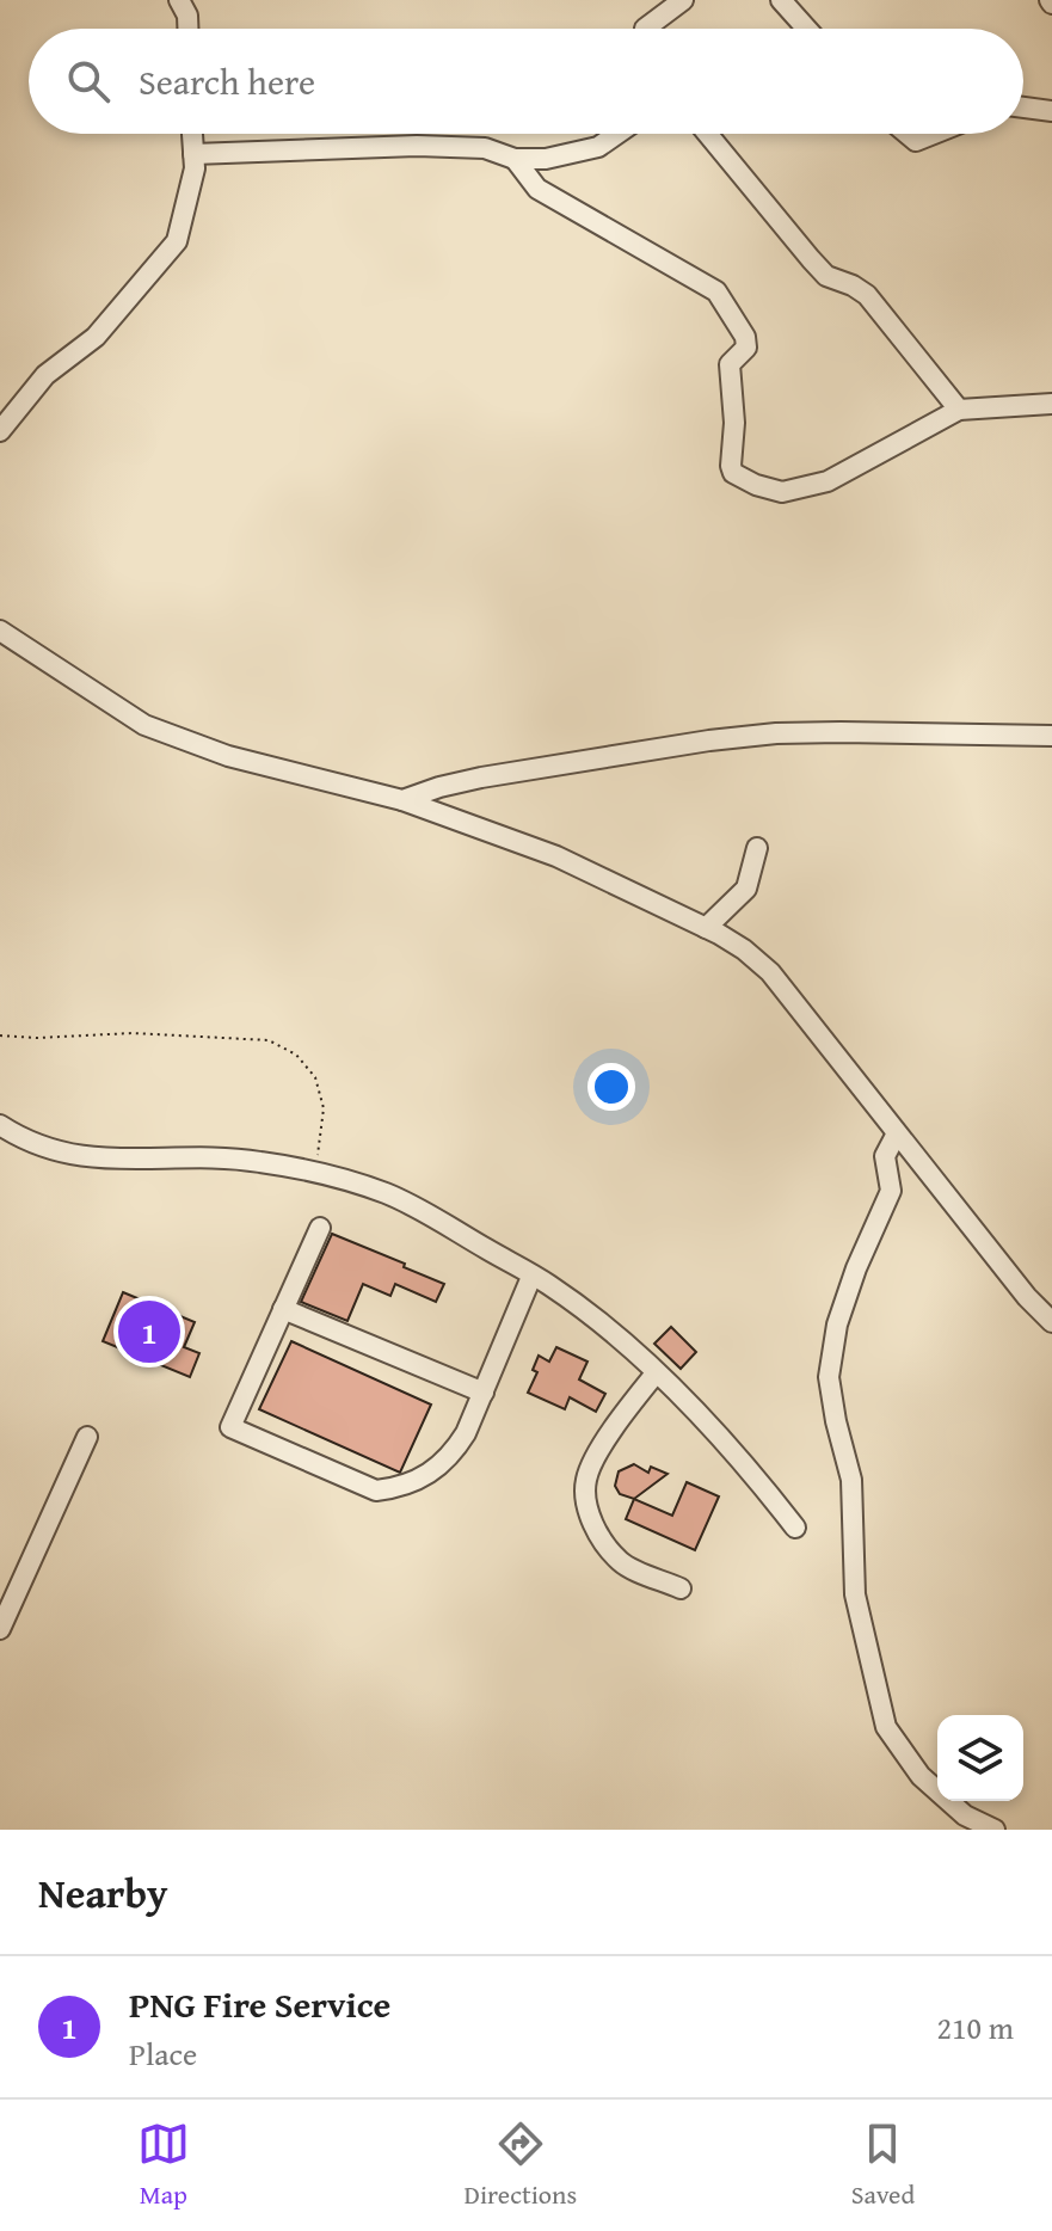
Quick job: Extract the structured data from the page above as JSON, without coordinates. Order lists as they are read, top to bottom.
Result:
{
  "page": {
    "search": "Search here",
    "pins": "1",
    "heading": "Nearby",
    "list": [
      {
        "mark": "1",
        "name": "PNG Fire Service",
        "note": "Place",
        "value": "210 m"
      }
    ],
    "nav": ["Map", "Directions", "Saved"]
  }
}
